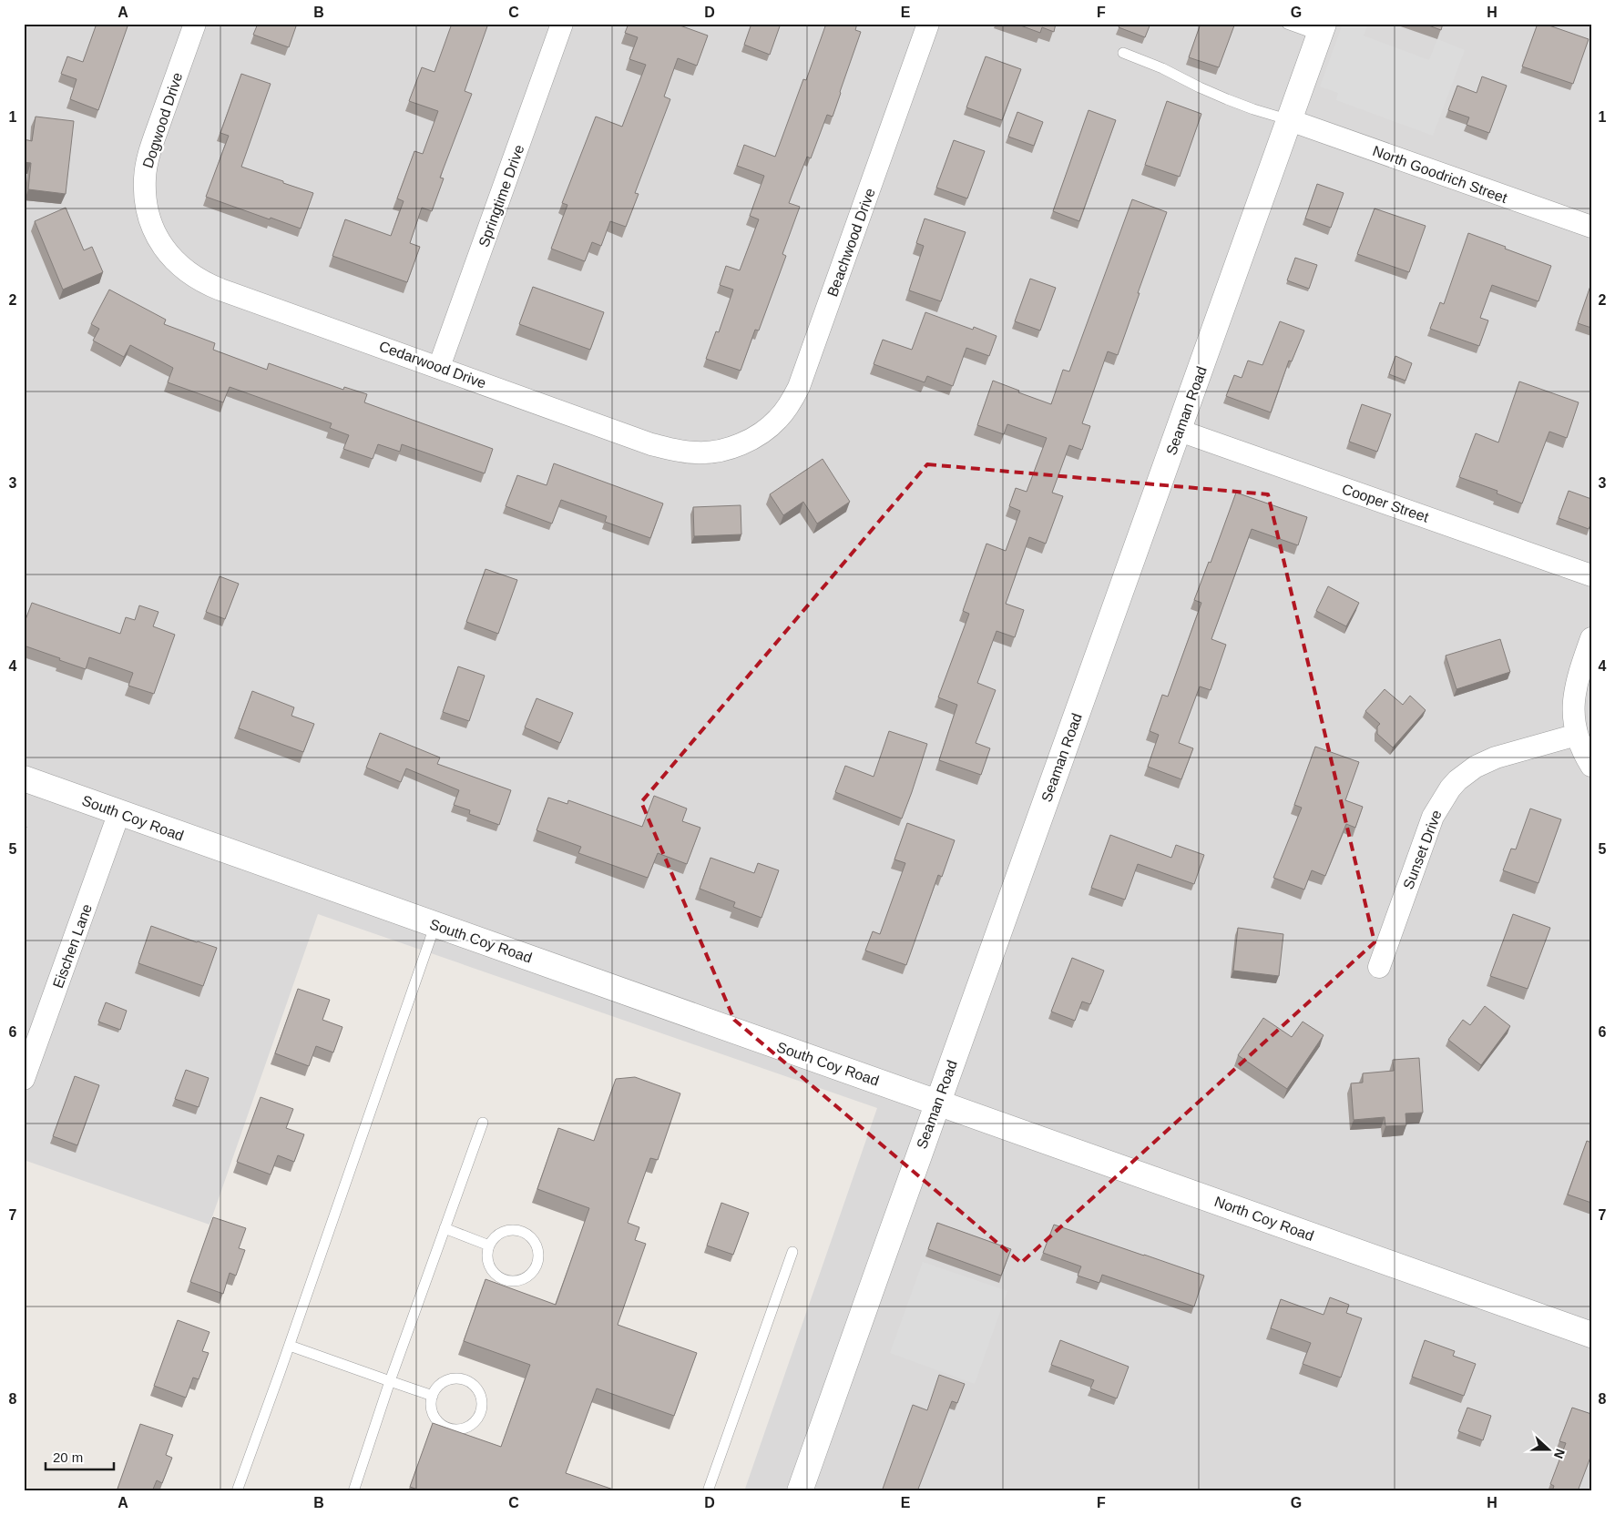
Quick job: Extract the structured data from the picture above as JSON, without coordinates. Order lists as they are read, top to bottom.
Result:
{
  "streets": {
    "street": [
      "Dogwood Drive",
      "North Goodrich Street",
      "Springtime Drive",
      "Beachwood Drive",
      "Cedarwood Drive",
      "Seaman Road",
      "Cooper Street",
      "South Coy Road",
      "Sunset Drive",
      "Eischen Lane",
      "North Coy Road"
    ]
  },
  "crossings": [
    ["Dogwood Drive", "Cedarwood Drive"],
    ["North Goodrich Street", "Seaman Road"],
    ["Springtime Drive", "Cedarwood Drive"],
    ["Beachwood Drive", "Cedarwood Drive"],
    ["Seaman Road", "Cooper Street"],
    ["Seaman Road", "South Coy Road"],
    ["Seaman Road", "North Coy Road"],
    ["South Coy Road", "Eischen Lane"],
    ["South Coy Road", "North Coy Road"]
  ],
  "scale_bar": "20 m",
  "north": "right",
  "grid": {
    "columns": [
      "A",
      "B",
      "C",
      "D",
      "E",
      "F",
      "G",
      "H"
    ],
    "rows": [
      "1",
      "2",
      "3",
      "4",
      "5",
      "6",
      "7",
      "8"
    ]
  }
}
